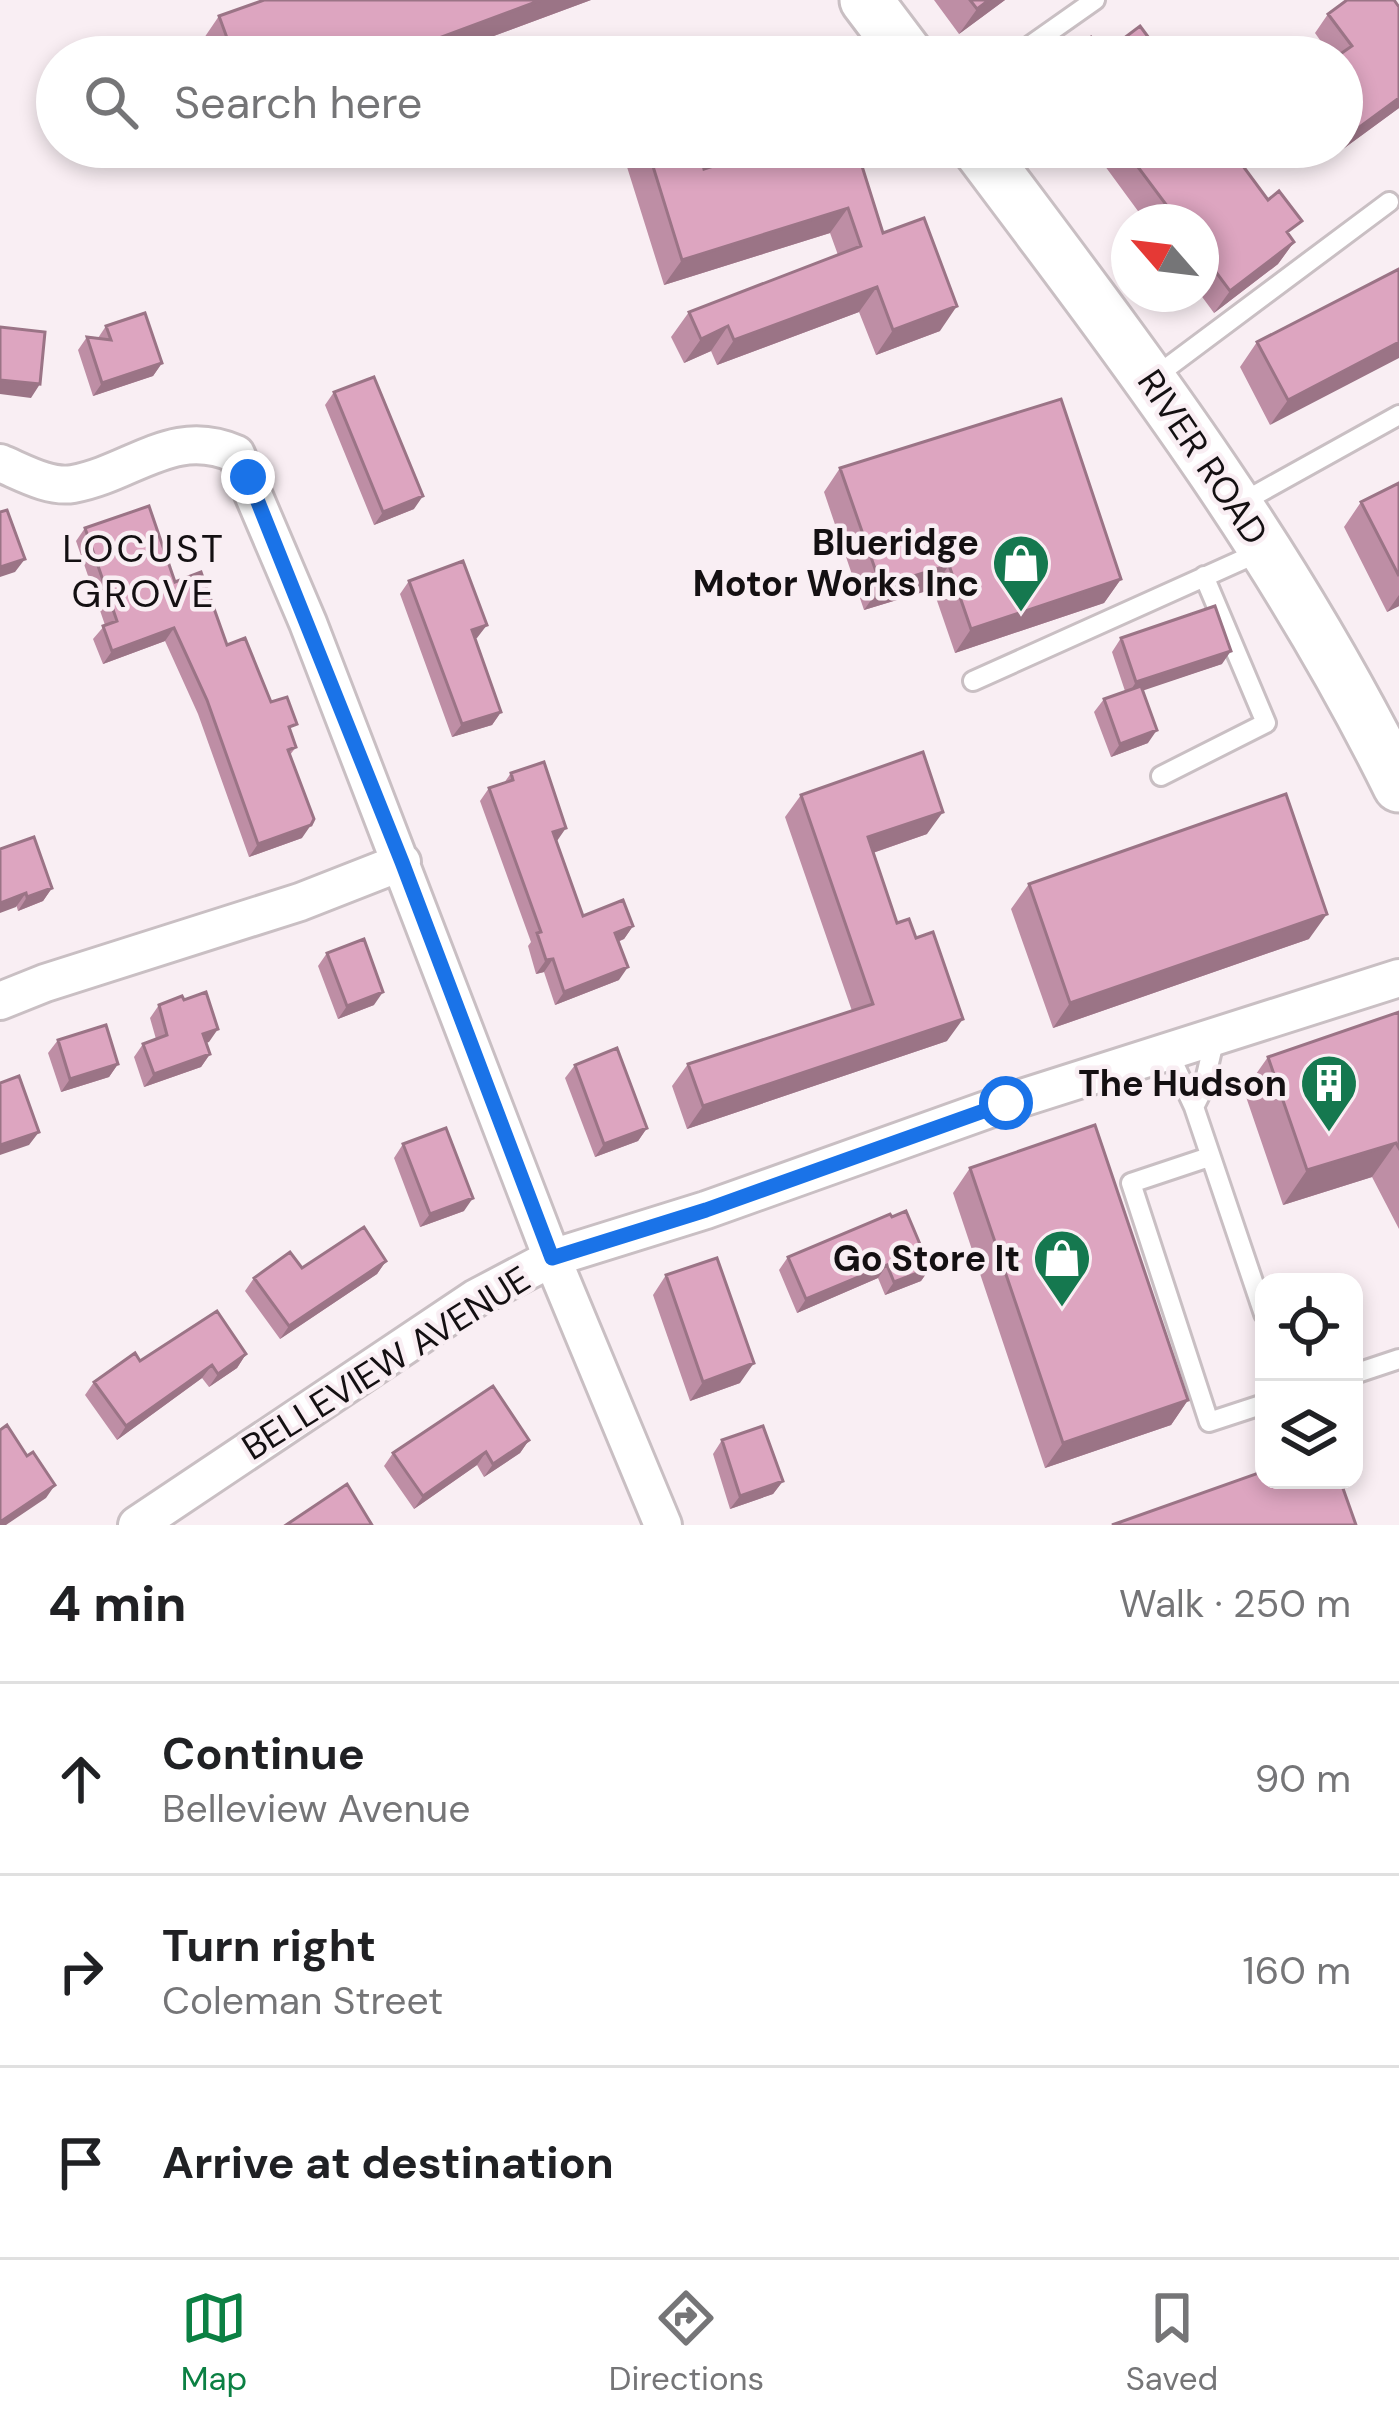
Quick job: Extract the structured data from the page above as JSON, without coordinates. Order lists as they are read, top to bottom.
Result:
{
  "streets": {
    "street": ["RIVER ROAD", "BELLEVIEW AVENUE"]
  },
  "districts": ["LOCUST GROVE"],
  "places": {
    "shop": ["Blueridge Motor Works Inc", "Go Store It"],
    "building": ["The Hudson"]
  },
  "north": "top left",
  "page": {
    "search": "Search here",
    "heading": ["4 min", "Walk · 250 m"],
    "list": [
      ["Continue", "Belleview Avenue", "90 m"],
      ["Turn right", "Coleman Street", "160 m"],
      "Arrive at destination"
    ],
    "nav": ["Map", "Directions", "Saved"]
  }
}
